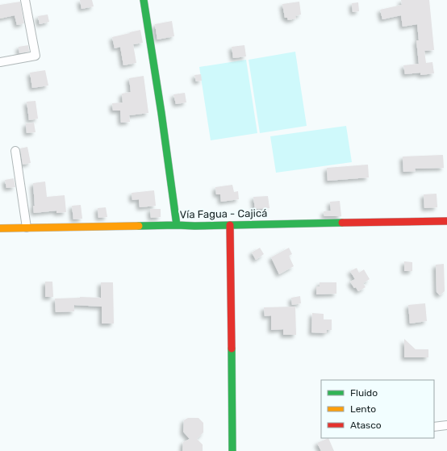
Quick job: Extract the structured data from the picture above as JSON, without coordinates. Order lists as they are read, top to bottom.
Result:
{
  "streets": {
    "street": ["Vía Fagua - Cajicá"]
  },
  "legend": ["Fluido", "Lento", "Atasco"]
}
